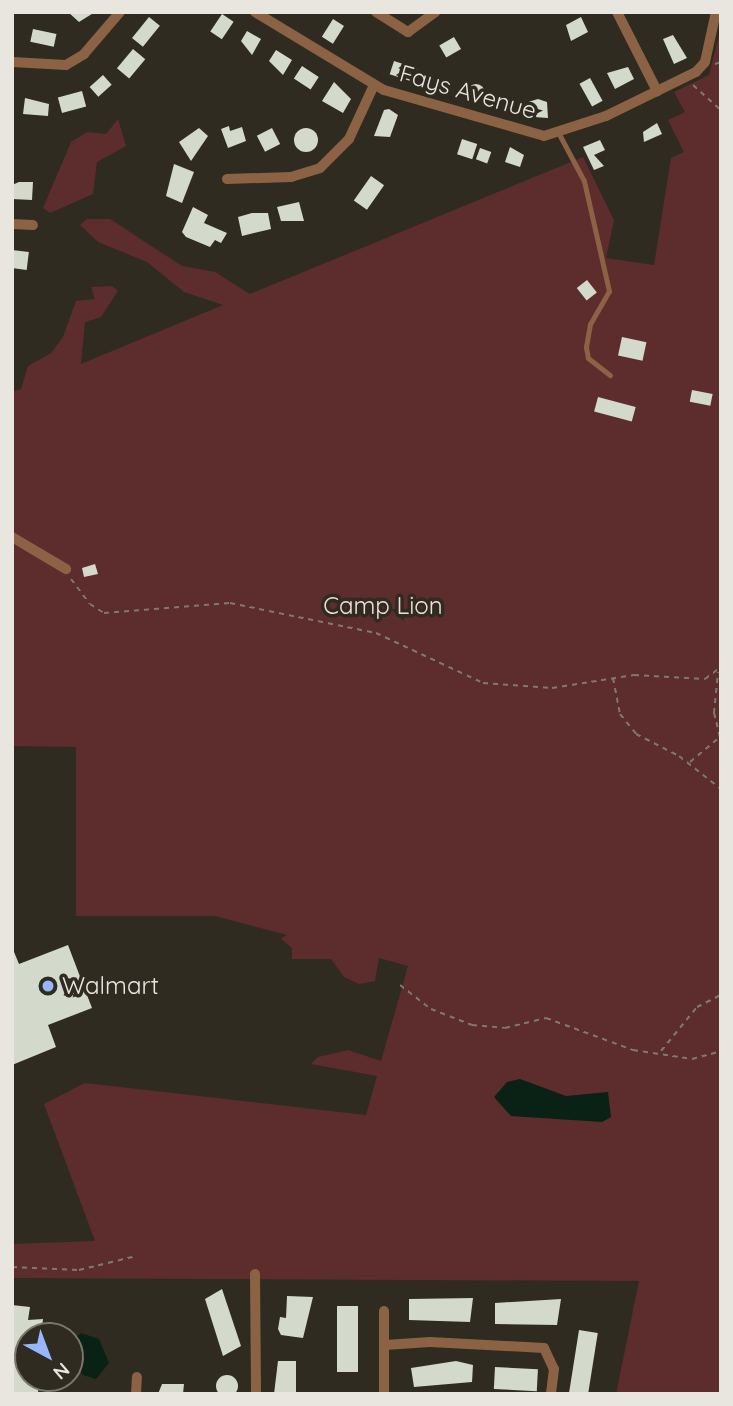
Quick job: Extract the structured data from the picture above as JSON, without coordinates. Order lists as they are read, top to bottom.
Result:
{
  "streets": {
    "street": ["Fays Avenue"]
  },
  "parks": ["Camp Lion"],
  "places": ["Walmart"],
  "north": "bottom right"
}
